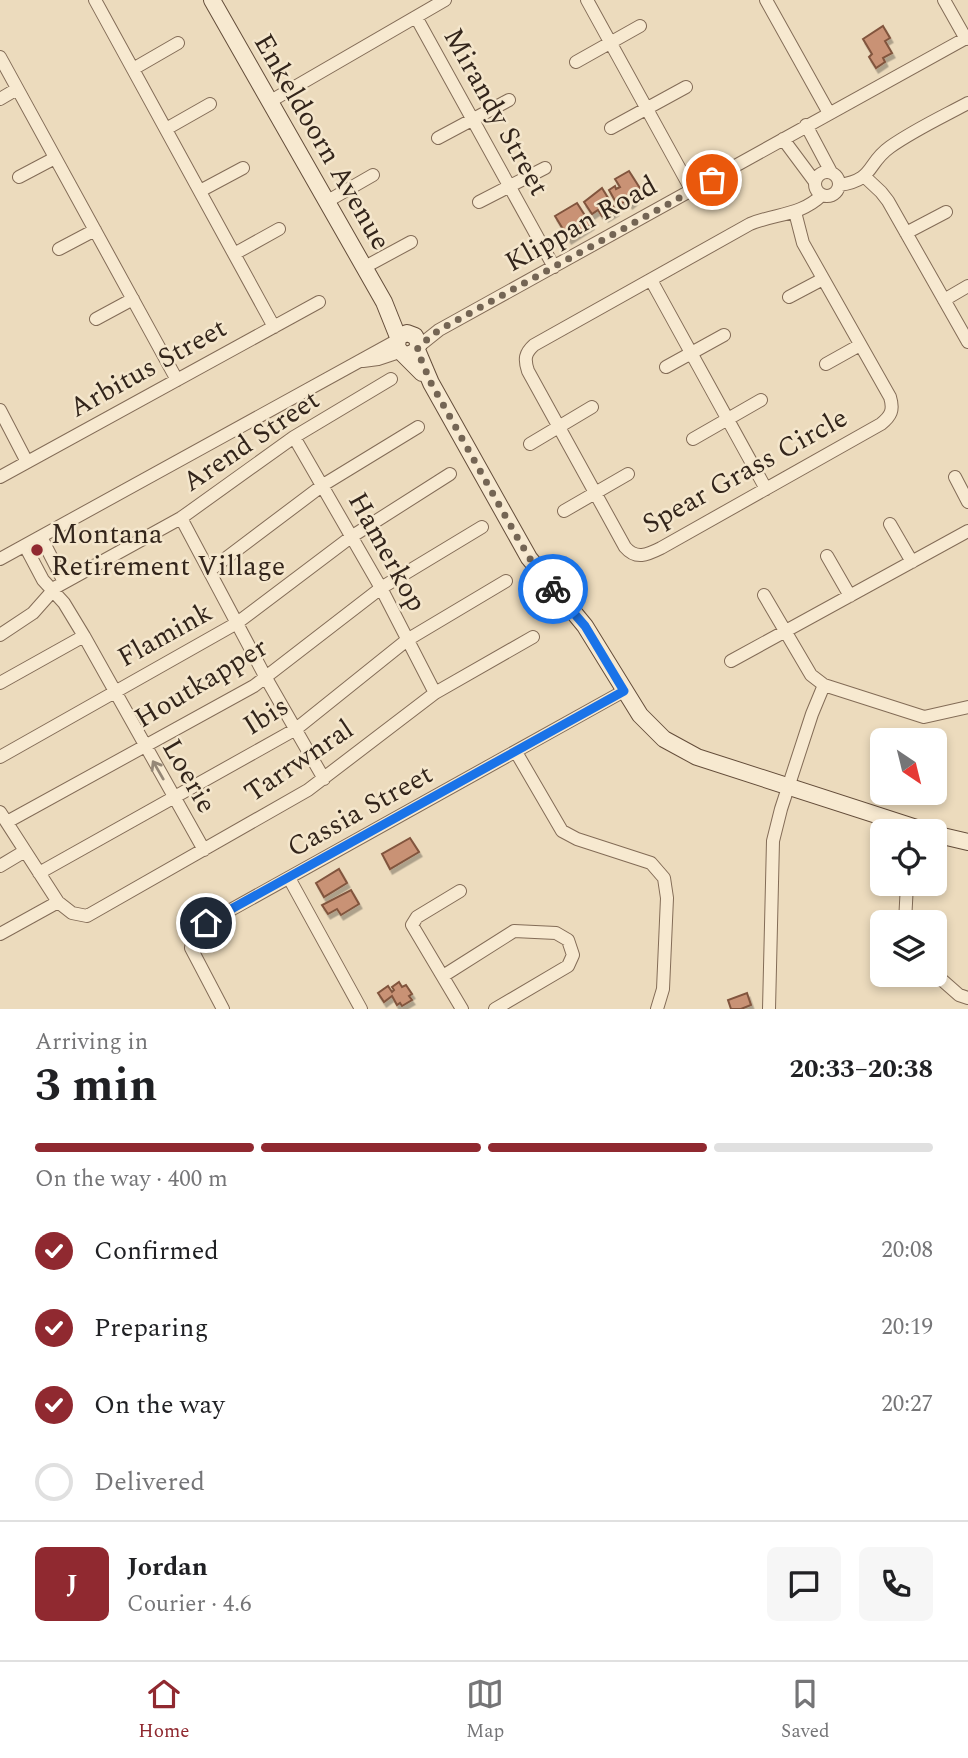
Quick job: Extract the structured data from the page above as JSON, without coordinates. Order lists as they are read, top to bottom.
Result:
{
  "streets": {
    "street": [
      "Mirandy Street",
      "Enkeldoorn Avenue",
      "Klippan Road",
      "Arbitus Street",
      "Arend Street",
      "Spear Grass Circle",
      "Hamerkop",
      "Flamink",
      "Houtkapper",
      "Ibis",
      "Tarrwnral",
      "Loerie",
      "Cassia Street"
    ]
  },
  "crossings": [
    ["Mirandy Street", "Klippan Road"],
    ["Enkeldoorn Avenue", "Klippan Road"],
    ["Enkeldoorn Avenue", "Cassia Street"],
    ["Klippan Road", "Loerie"],
    ["Arend Street", "Hamerkop"],
    ["Arend Street", "Loerie"],
    ["Hamerkop", "Flamink"],
    ["Hamerkop", "Houtkapper"],
    ["Hamerkop", "Ibis"],
    ["Hamerkop", "Tarrwnral"],
    ["Flamink", "Loerie"],
    ["Houtkapper", "Loerie"],
    ["Ibis", "Loerie"],
    ["Tarrwnral", "Loerie"]
  ],
  "places": ["Montana Retirement Village"],
  "north": "bottom right",
  "page": {
    "heading": ["3 min", "Arriving in", "20:33–20:38"],
    "panel": ["Jordan", "Courier · 4.6"],
    "bar": "On the way · 400 m",
    "list": [
      ["Confirmed", "20:08"],
      ["Preparing", "20:19"],
      ["On the way", "20:27"],
      "Delivered"
    ],
    "round": "J",
    "tabs": ["Home", "Map", "Saved"]
  }
}
